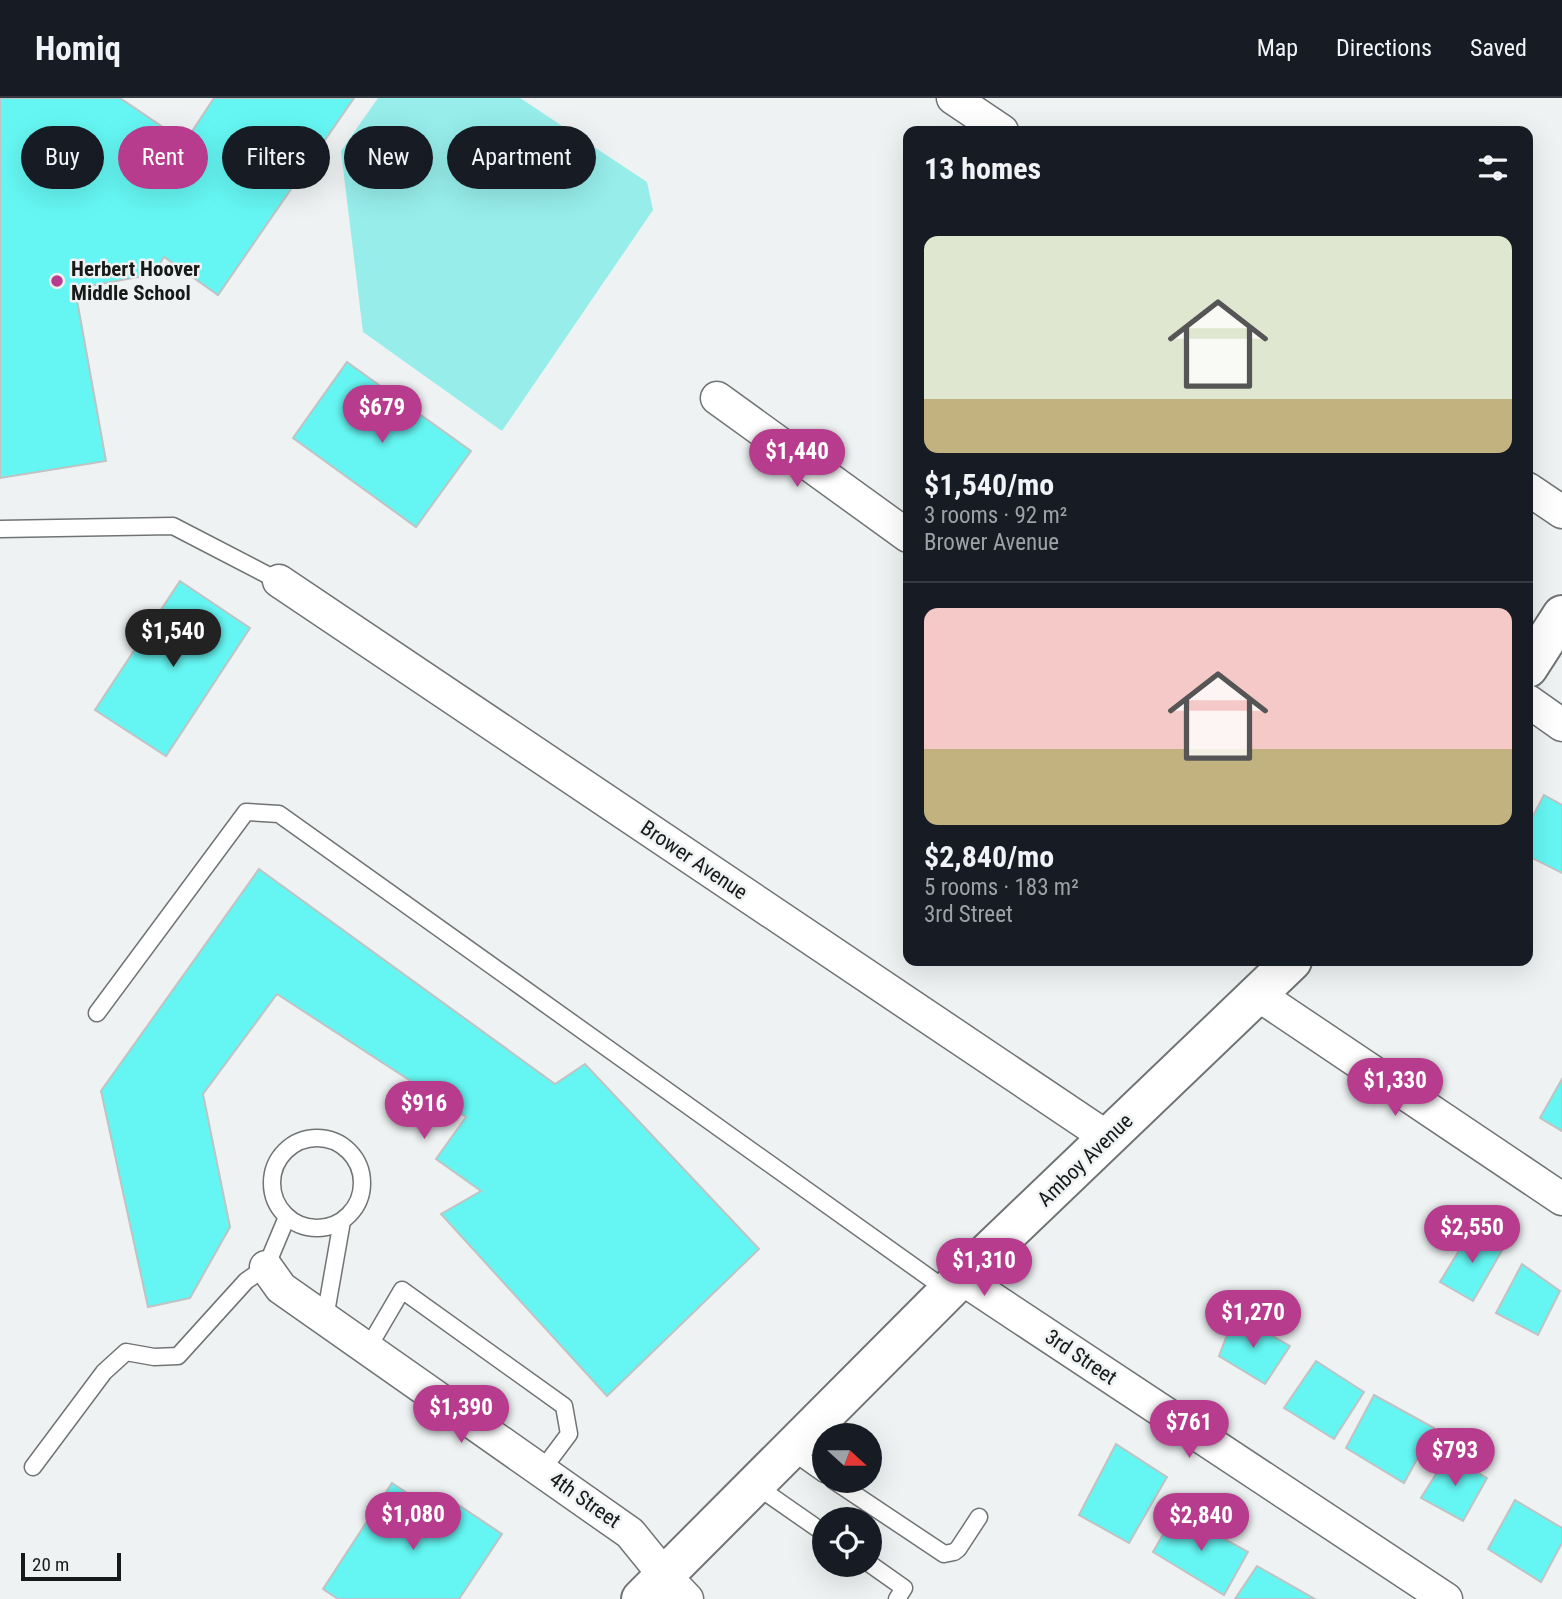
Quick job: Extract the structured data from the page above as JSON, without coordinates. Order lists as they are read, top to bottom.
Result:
{
  "streets": {
    "street": [
      "Brower Avenue",
      "Amboy Avenue",
      "3rd Street",
      "4th Street"
    ]
  },
  "crossings": [
    ["Brower Avenue", "Amboy Avenue"],
    ["Amboy Avenue", "3rd Street"],
    ["Amboy Avenue", "4th Street"]
  ],
  "places": ["Herbert Hoover Middle School"],
  "scale_bar": "20 m",
  "north": "right",
  "page": {
    "header": "Homiq",
    "nav": ["Map", "Directions", "Saved"],
    "chip": [
      "Buy",
      "Rent",
      "Filters",
      "New",
      "Apartment"
    ],
    "heading": "13 homes",
    "list": [
      {
        "name": "$1,540/mo",
        "note": "3 rooms · 92 m² · Brower Avenue"
      },
      {
        "name": "$2,840/mo",
        "note": "5 rooms · 183 m² · 3rd Street"
      }
    ],
    "price": [
      "$679",
      "$1,440",
      "$1,540",
      "$1,330",
      "$916",
      "$2,550",
      "$1,310",
      "$1,270",
      "$1,390",
      "$761",
      "$793",
      "$1,080",
      "$2,840"
    ],
    "scale": "20 m"
  }
}
